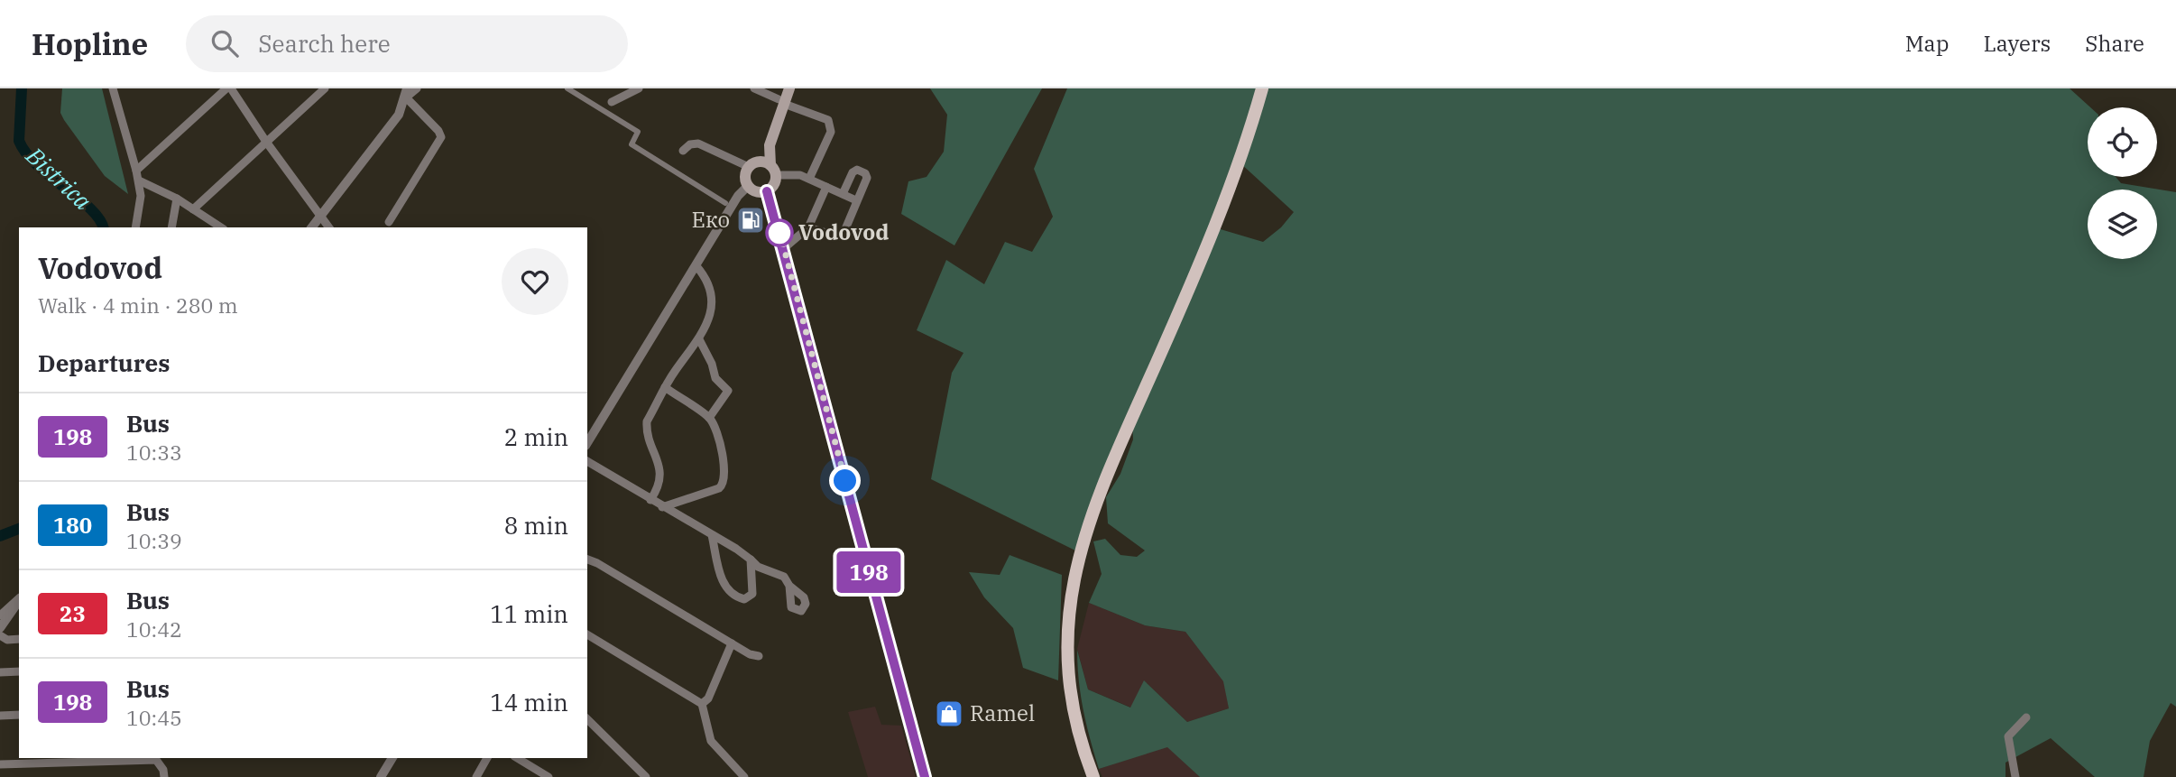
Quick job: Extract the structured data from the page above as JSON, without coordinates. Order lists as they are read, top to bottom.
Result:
{
  "water": ["Bistrica"],
  "places": {
    "fuel station": ["Еко"],
    "other": ["Vodovod"],
    "shop": ["Ramel"]
  },
  "lines": ["bus line 198"],
  "page": {
    "header": "Hopline",
    "search": "Search here",
    "nav": ["Map", "Layers", "Share"],
    "on_map": "198",
    "heading": [
      ["Vodovod", "Walk · 4 min · 280 m"],
      "Departures"
    ],
    "list": [
      {
        "mark": "198",
        "name": "Bus",
        "note": "10:33",
        "value": "2 min"
      },
      {
        "mark": "180",
        "name": "Bus",
        "note": "10:39",
        "value": "8 min"
      },
      {
        "mark": "23",
        "name": "Bus",
        "note": "10:42",
        "value": "11 min"
      },
      {
        "mark": "198",
        "name": "Bus",
        "note": "10:45",
        "value": "14 min"
      }
    ]
  }
}
